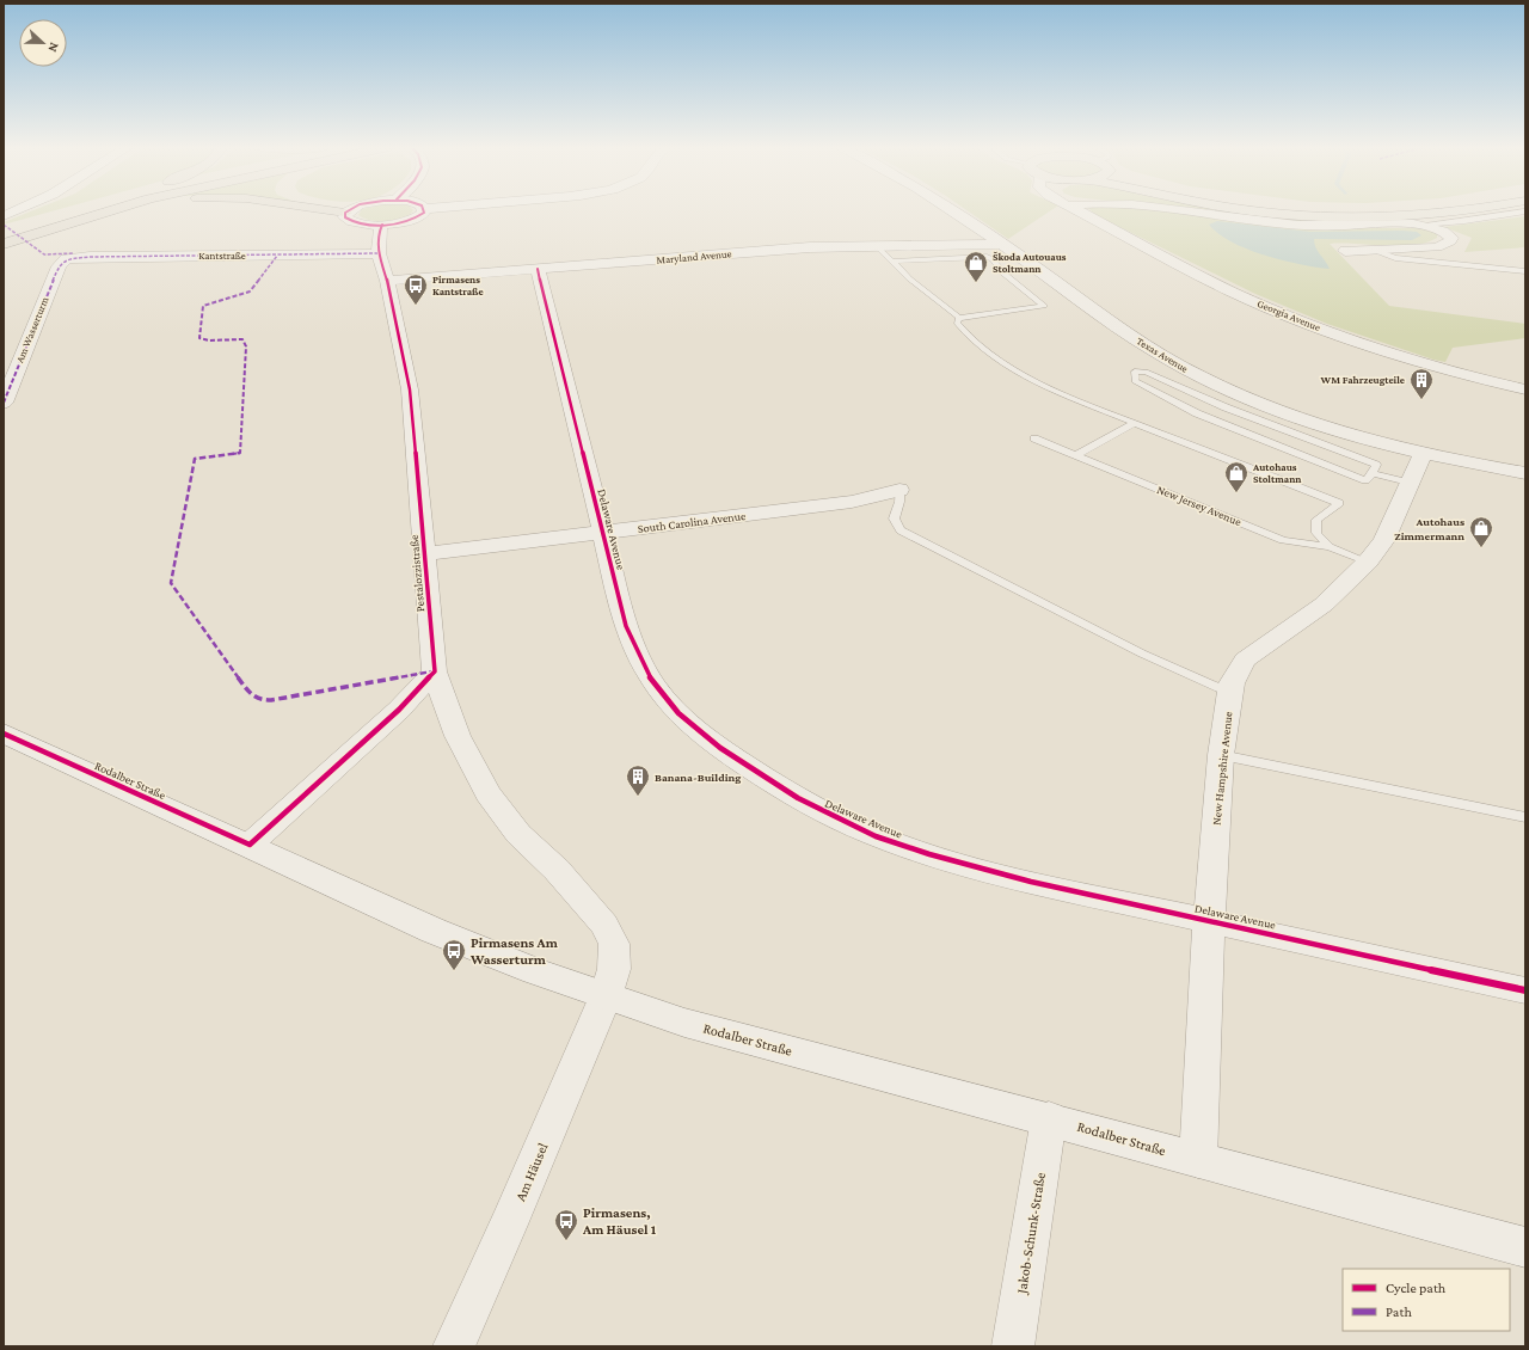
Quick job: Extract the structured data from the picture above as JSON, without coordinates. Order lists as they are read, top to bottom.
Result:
{
  "streets": {
    "main road": ["Rodalber Straße"],
    "street": [
      "Kantstraße",
      "Maryland Avenue",
      "Georgia Avenue",
      "Am Wasserturm",
      "Texas Avenue",
      "South Carolina Avenue",
      "Delaware Avenue",
      "Pestalozzistraße",
      "New Hampshire Avenue",
      "Am Häusel",
      "Jakob-Schunk-Straße"
    ],
    "lane": ["New Jersey Avenue"]
  },
  "crossings": [
    ["Kantstraße", "Am Wasserturm"],
    ["Kantstraße", "Pestalozzistraße"],
    ["Maryland Avenue", "Texas Avenue"],
    ["Maryland Avenue", "Delaware Avenue"],
    ["Maryland Avenue", "Pestalozzistraße"],
    ["Texas Avenue", "New Hampshire Avenue"],
    ["New Jersey Avenue", "New Hampshire Avenue"],
    ["South Carolina Avenue", "Delaware Avenue"],
    ["South Carolina Avenue", "Pestalozzistraße"],
    ["Delaware Avenue", "New Hampshire Avenue"],
    ["Pestalozzistraße", "Rodalber Straße"],
    ["Pestalozzistraße", "Am Häusel"],
    ["New Hampshire Avenue", "Rodalber Straße"],
    ["Rodalber Straße", "Am Häusel"],
    ["Rodalber Straße", "Jakob-Schunk-Straße"]
  ],
  "places": {
    "shop": ["Škoda Autouaus Stoltmann", "Autohaus Stoltmann", "Autohaus Zimmermann"],
    "bus stop": ["Pirmasens Kantstraße", "Pirmasens Am Wasserturm", "Pirmasens, Am Häusel 1"],
    "building": ["WM Fahrzeugteile", "Banana-Building"]
  },
  "legend": ["Cycle path", "Path"],
  "north": "right"
}
